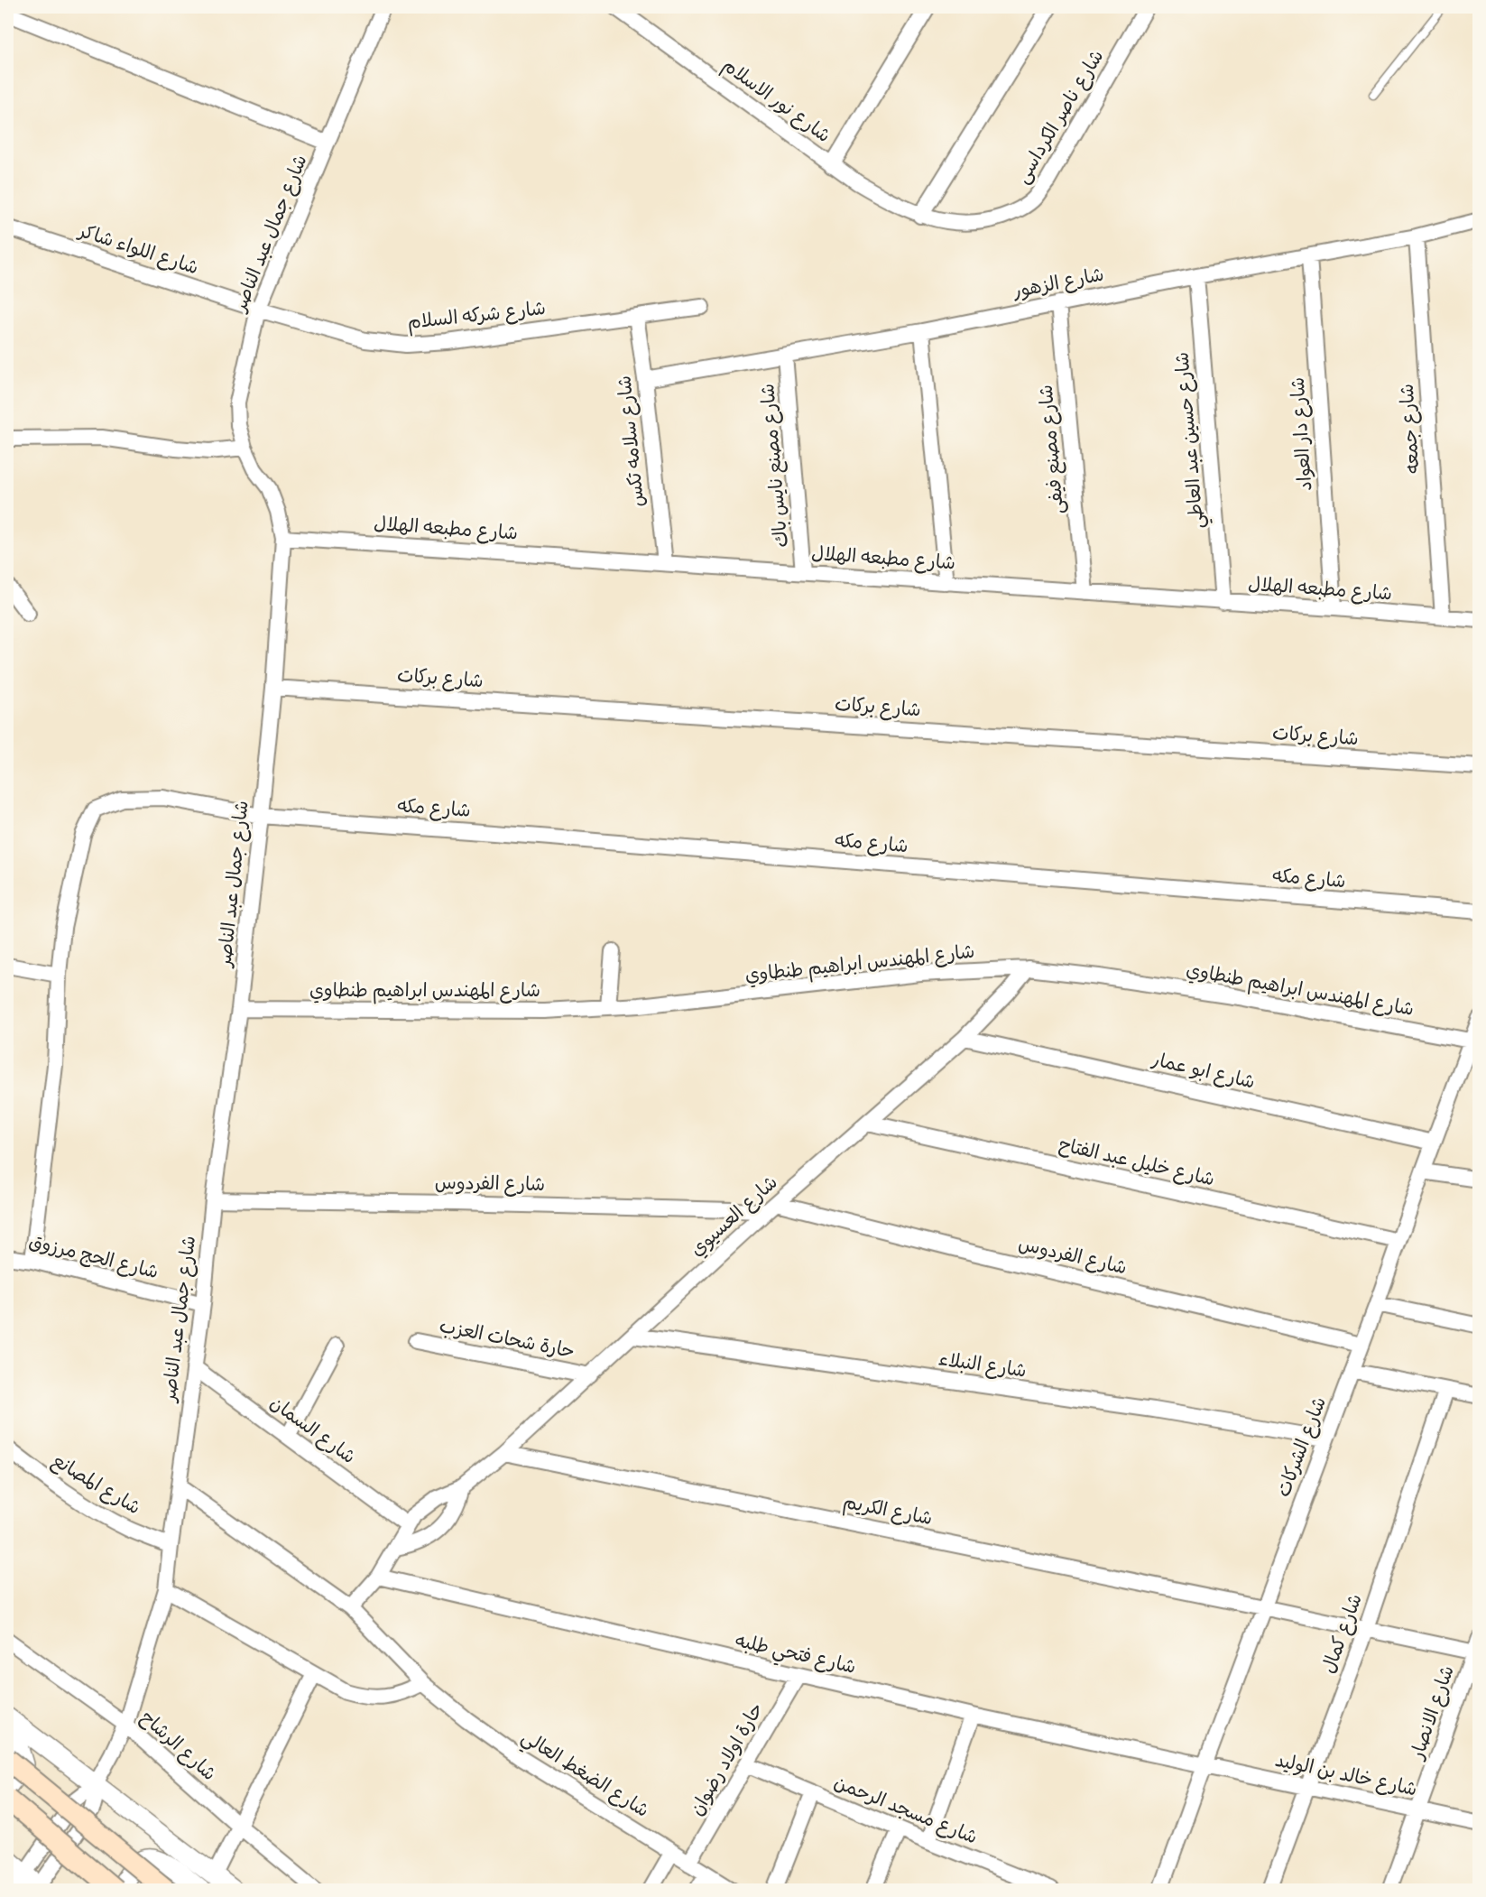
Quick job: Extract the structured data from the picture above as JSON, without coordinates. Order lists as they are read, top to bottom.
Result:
{
  "streets": {
    "street": [
      "شارع نور الاسلام",
      "شارع ناصر الكرداسى",
      "شارع جمال عبد الناصر",
      "شارع اللواء شاكر",
      "شارع الزهور",
      "شارع شركه السلام",
      "شارع جمعه",
      "شارع دار العواد",
      "شارع حسين عبد العاطي",
      "شارع سلامه تكس",
      "شارع مصنع فيفى",
      "شارع مصنع نايس باك",
      "شارع مطبعه الهلال",
      "شارع بركات",
      "شارع مكه",
      "شارع المهندس ابراهيم طنطاوي",
      "شارع ابو عمار",
      "شارع خليل عبد الفتاح",
      "شارع الفردوس",
      "شارع العسيوي",
      "شارع الحج مرزوق",
      "حارة شحات العزب",
      "شارع النبلاء",
      "شارع السمان",
      "شارع الشركات",
      "شارع المصانع",
      "شارع الكريم",
      "شارع كمال",
      "شارع فتحي طلبه",
      "شارع الانصار",
      "شارع الرشاح",
      "حارة اولاد رضوان",
      "شارع الضغط العالي",
      "شارع خالد بن الوليد",
      "شارع مسجد الرحمن"
    ]
  },
  "crossings": [
    ["شارع نور الاسلام", "شارع ناصر الكرداسى"],
    ["شارع جمال عبد الناصر", "شارع اللواء شاكر"],
    ["شارع جمال عبد الناصر", "شارع شركه السلام"],
    ["شارع جمال عبد الناصر", "شارع مطبعه الهلال"],
    ["شارع جمال عبد الناصر", "شارع بركات"],
    ["شارع جمال عبد الناصر", "شارع مكه"],
    ["شارع جمال عبد الناصر", "شارع المهندس ابراهيم طنطاوي"],
    ["شارع جمال عبد الناصر", "شارع الفردوس"],
    ["شارع جمال عبد الناصر", "شارع الحج مرزوق"],
    ["شارع جمال عبد الناصر", "شارع السمان"],
    ["شارع جمال عبد الناصر", "شارع المصانع"],
    ["شارع جمال عبد الناصر", "شارع الرشاح"],
    ["شارع جمال عبد الناصر", "شارع الضغط العالي"],
    ["شارع اللواء شاكر", "شارع شركه السلام"],
    ["شارع الزهور", "شارع جمعه"],
    ["شارع الزهور", "شارع دار العواد"],
    ["شارع الزهور", "شارع حسين عبد العاطي"],
    ["شارع الزهور", "شارع سلامه تكس"],
    ["شارع الزهور", "شارع مصنع فيفى"],
    ["شارع الزهور", "شارع مصنع نايس باك"],
    ["شارع شركه السلام", "شارع سلامه تكس"],
    ["شارع جمعه", "شارع مطبعه الهلال"],
    ["شارع دار العواد", "شارع مطبعه الهلال"],
    ["شارع حسين عبد العاطي", "شارع مطبعه الهلال"],
    ["شارع سلامه تكس", "شارع مطبعه الهلال"],
    ["شارع مصنع فيفى", "شارع مطبعه الهلال"],
    ["شارع مصنع نايس باك", "شارع مطبعه الهلال"],
    ["شارع مكه", "شارع الحج مرزوق"],
    ["شارع المهندس ابراهيم طنطاوي", "شارع العسيوي"],
    ["شارع المهندس ابراهيم طنطاوي", "شارع الشركات"],
    ["شارع ابو عمار", "شارع العسيوي"],
    ["شارع ابو عمار", "شارع الشركات"],
    ["شارع خليل عبد الفتاح", "شارع العسيوي"],
    ["شارع خليل عبد الفتاح", "شارع الشركات"],
    ["شارع الفردوس", "شارع العسيوي"],
    ["شارع الفردوس", "شارع الشركات"],
    ["شارع العسيوي", "حارة شحات العزب"],
    ["شارع العسيوي", "شارع النبلاء"],
    ["شارع العسيوي", "شارع السمان"],
    ["شارع العسيوي", "شارع الكريم"],
    ["شارع العسيوي", "شارع فتحي طلبه"],
    ["شارع العسيوي", "شارع الضغط العالي"],
    ["شارع النبلاء", "شارع الشركات"],
    ["شارع الشركات", "شارع الكريم"],
    ["شارع الشركات", "شارع فتحي طلبه"],
    ["شارع الشركات", "شارع خالد بن الوليد"],
    ["شارع الكريم", "شارع كمال"],
    ["شارع الكريم", "شارع الانصار"],
    ["شارع كمال", "شارع خالد بن الوليد"],
    ["شارع فتحي طلبه", "حارة اولاد رضوان"],
    ["شارع فتحي طلبه", "شارع خالد بن الوليد"],
    ["شارع الانصار", "شارع خالد بن الوليد"],
    ["حارة اولاد رضوان", "شارع الضغط العالي"],
    ["حارة اولاد رضوان", "شارع مسجد الرحمن"]
  ]
}
